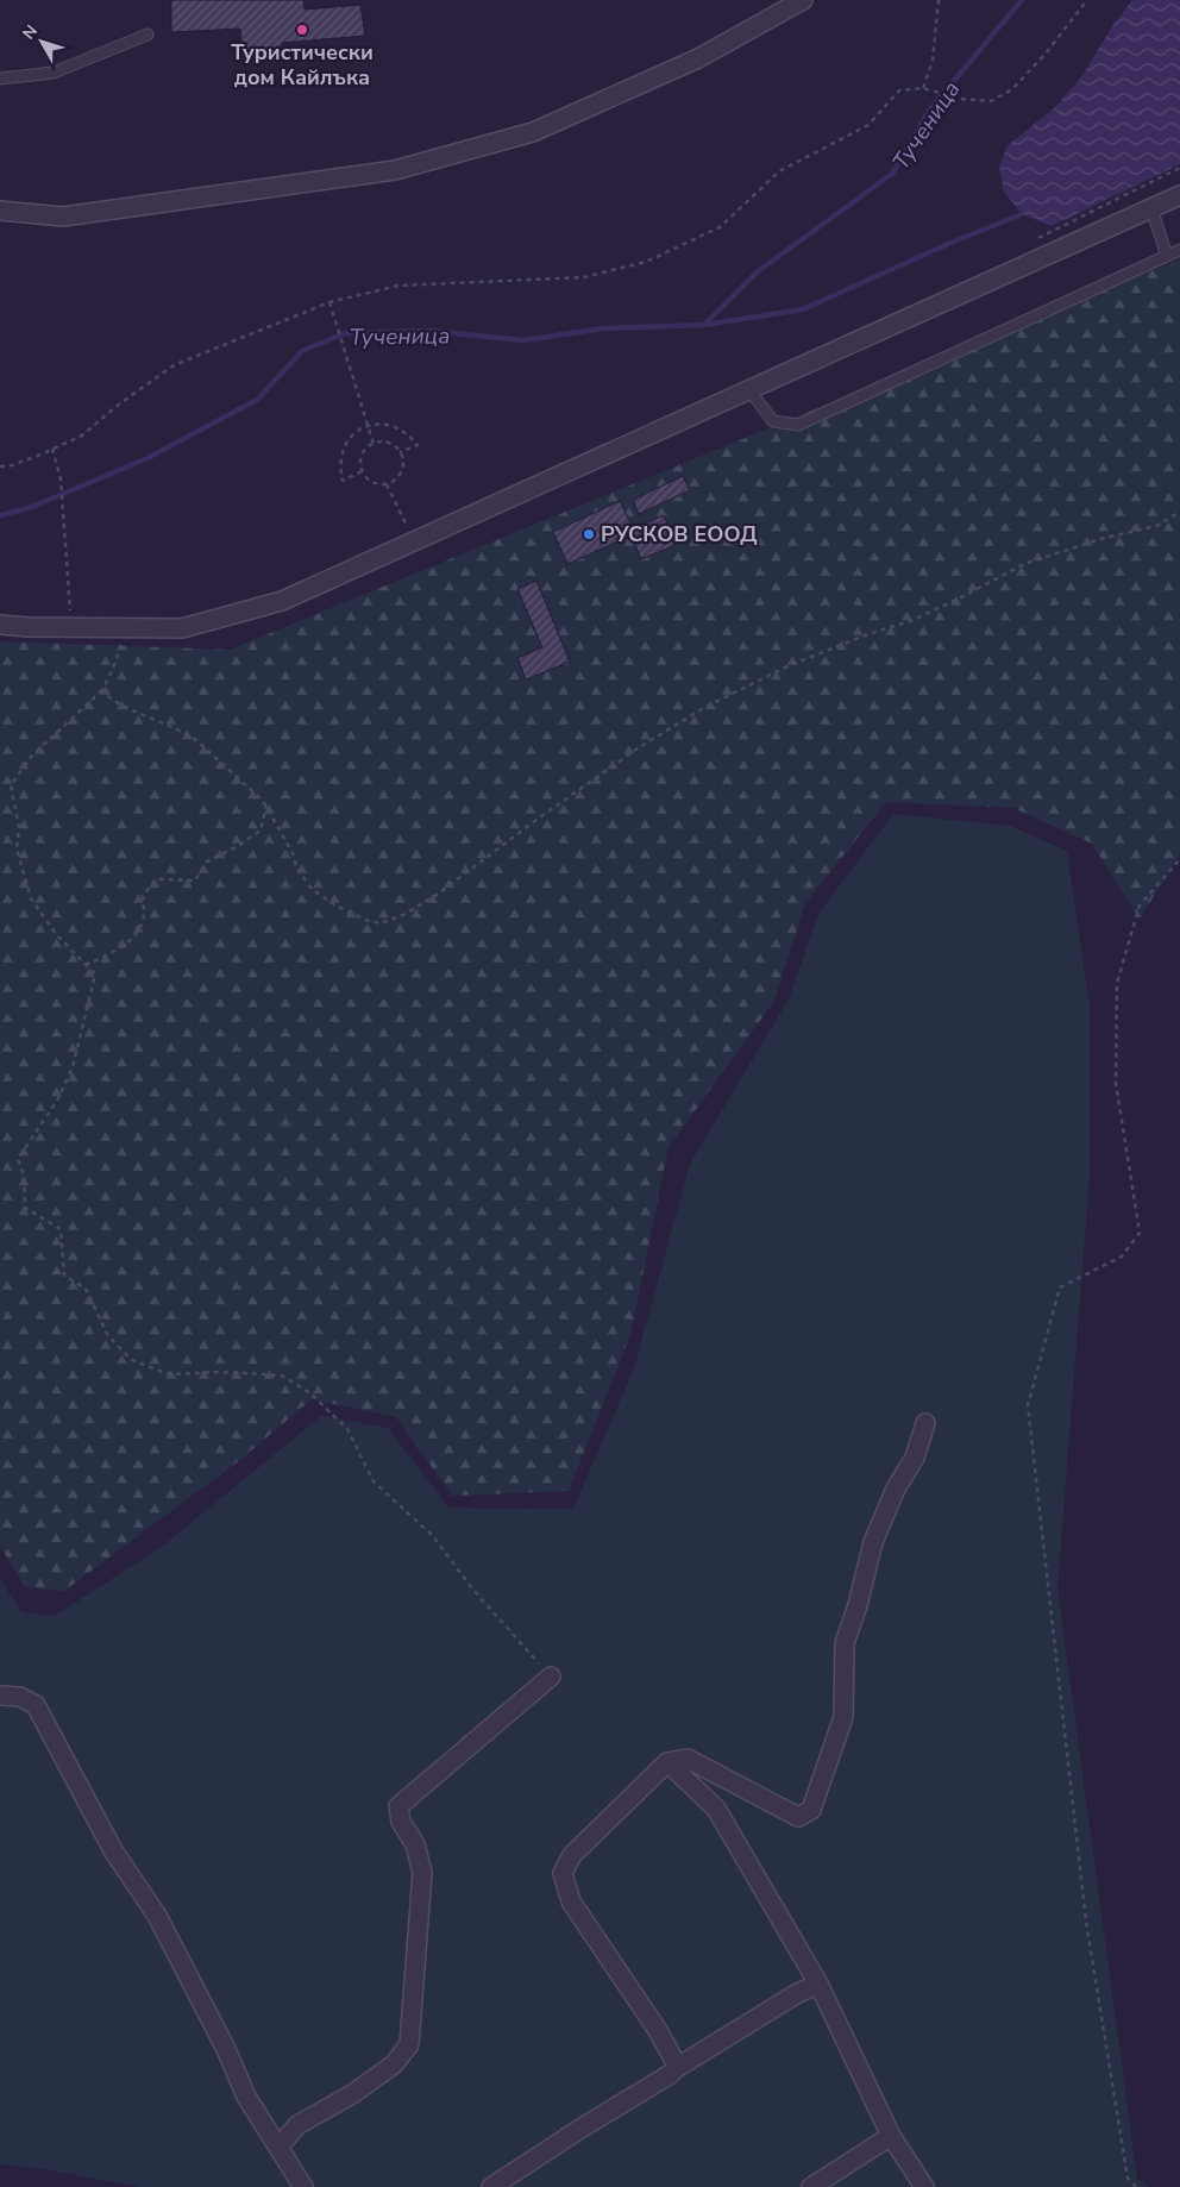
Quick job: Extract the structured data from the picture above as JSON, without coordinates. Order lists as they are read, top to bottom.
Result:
{
  "water": ["Тученица"],
  "places": ["Туристически дом Кайлъка", "РУСКОВ ЕООД"],
  "north": "top left"
}
